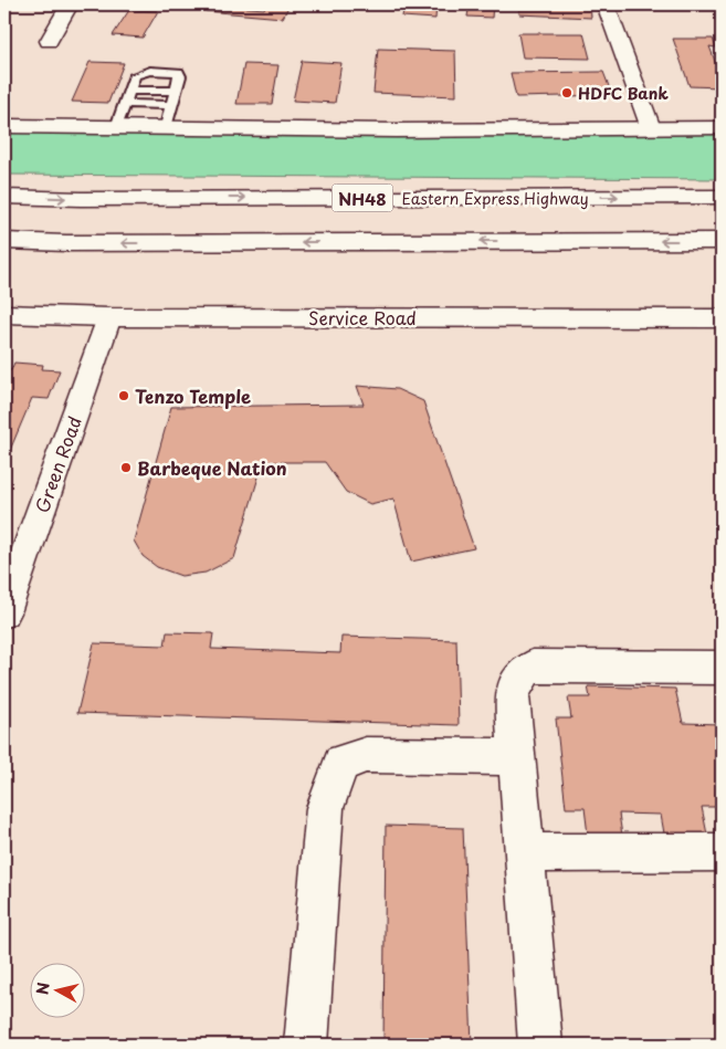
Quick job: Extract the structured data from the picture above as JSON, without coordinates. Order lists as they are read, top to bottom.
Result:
{
  "streets": {
    "main road": [
      "NH48",
      "Eastern Express Highway",
      "Service Road",
      "Green Road"
    ]
  },
  "crossings": [
    ["Service Road", "Green Road"]
  ],
  "places": ["HDFC Bank", "Tenzo Temple", "Barbeque Nation"],
  "north": "left"
}
